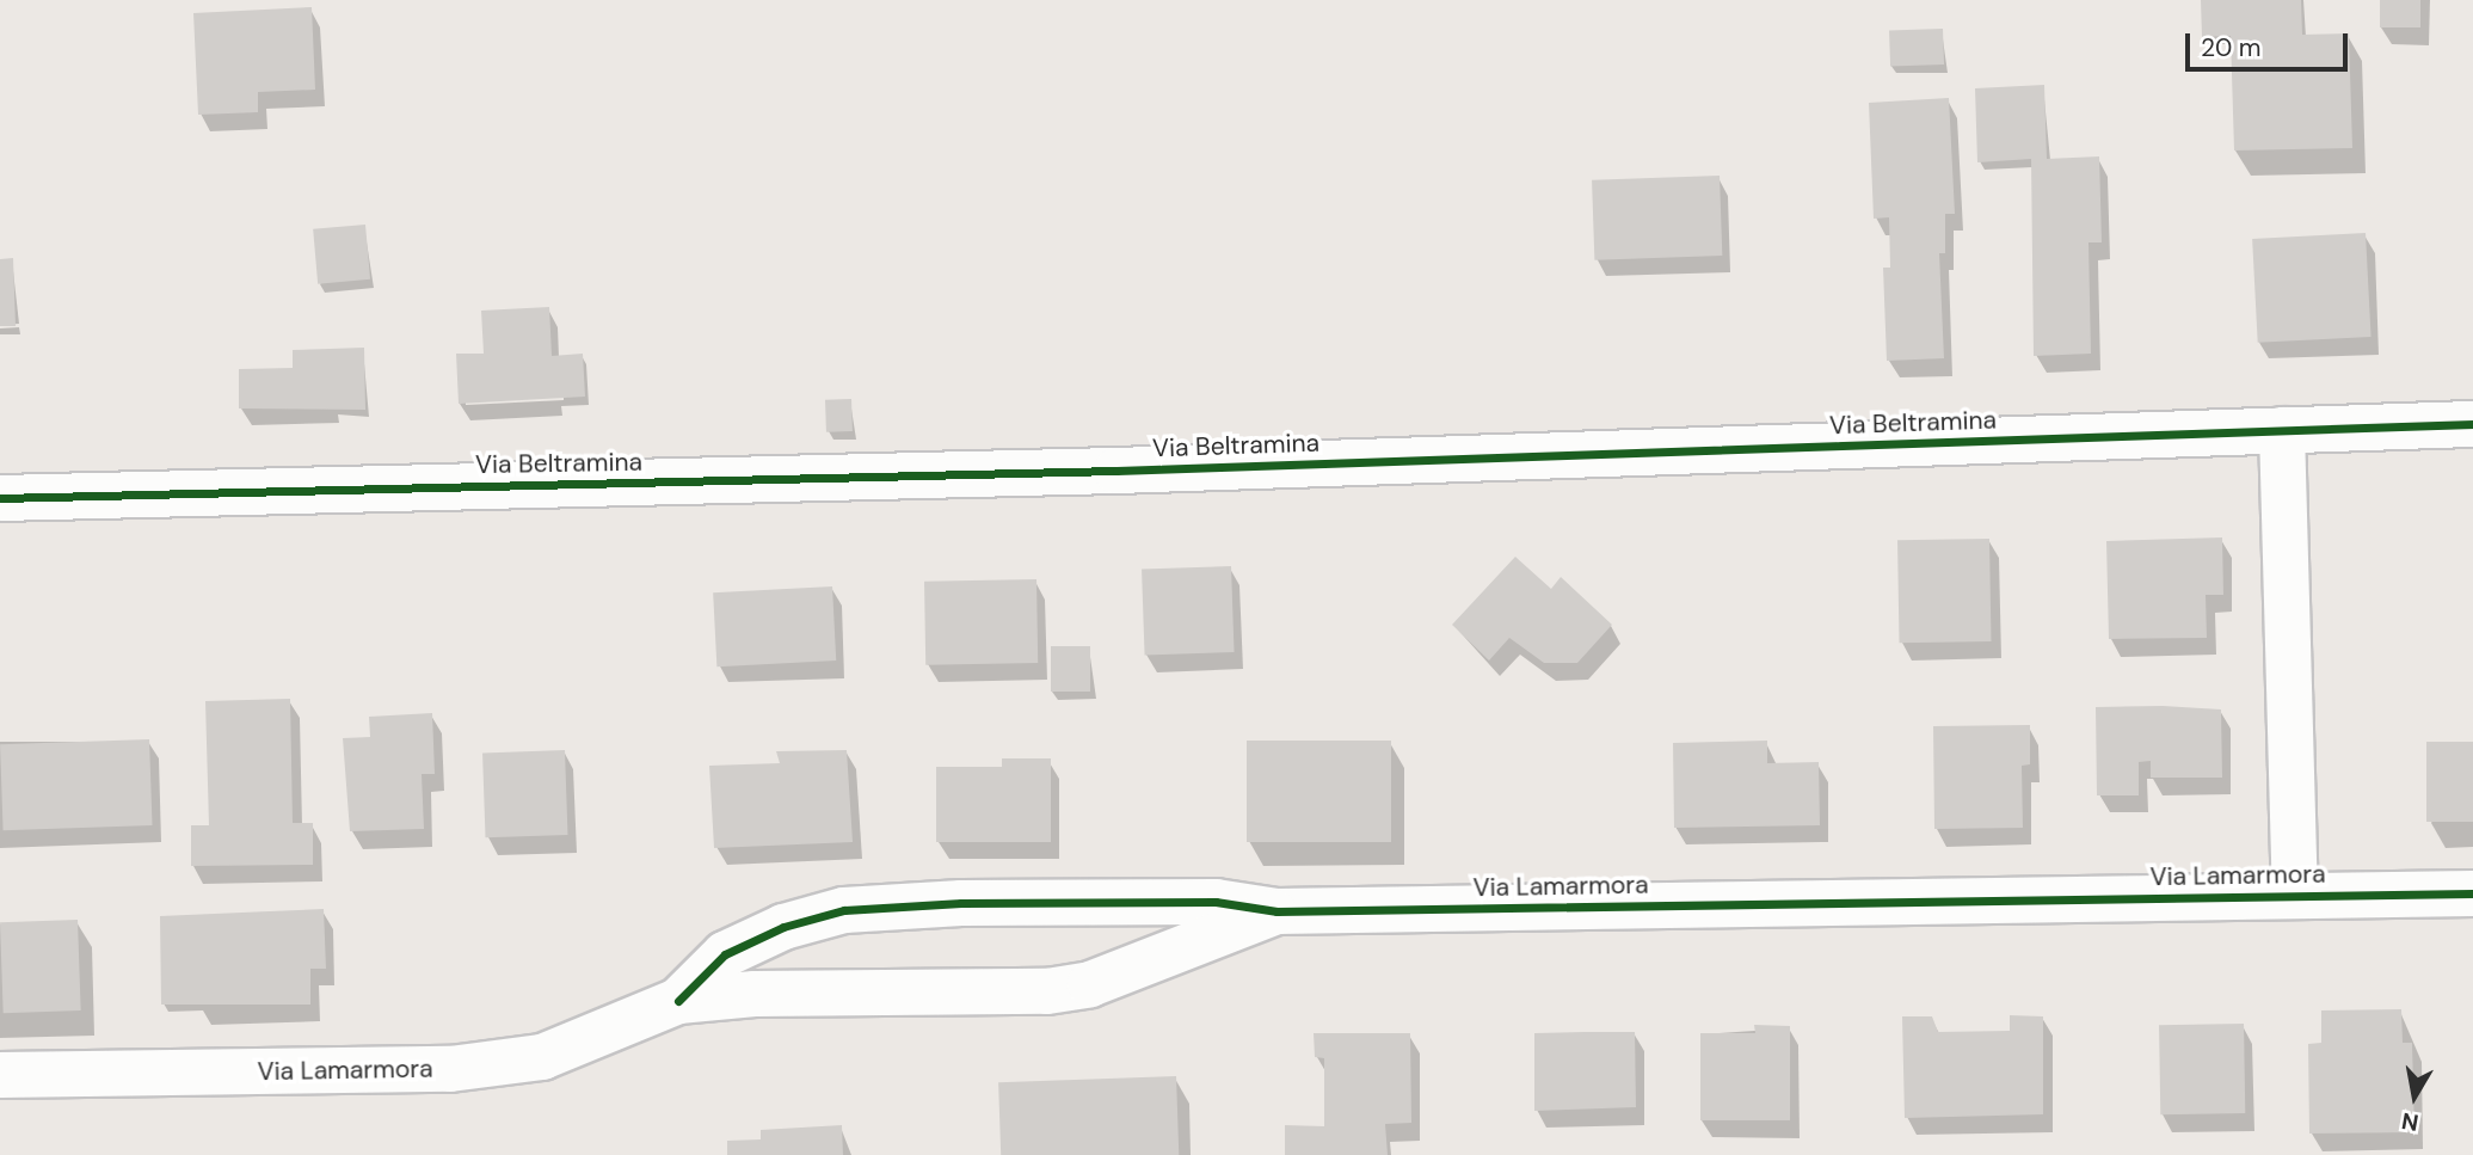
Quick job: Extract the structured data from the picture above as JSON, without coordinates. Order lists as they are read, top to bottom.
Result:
{
  "streets": {
    "street": ["Via Beltramina", "Via Lamarmora"]
  },
  "scale_bar": "20 m",
  "north": "bottom"
}
